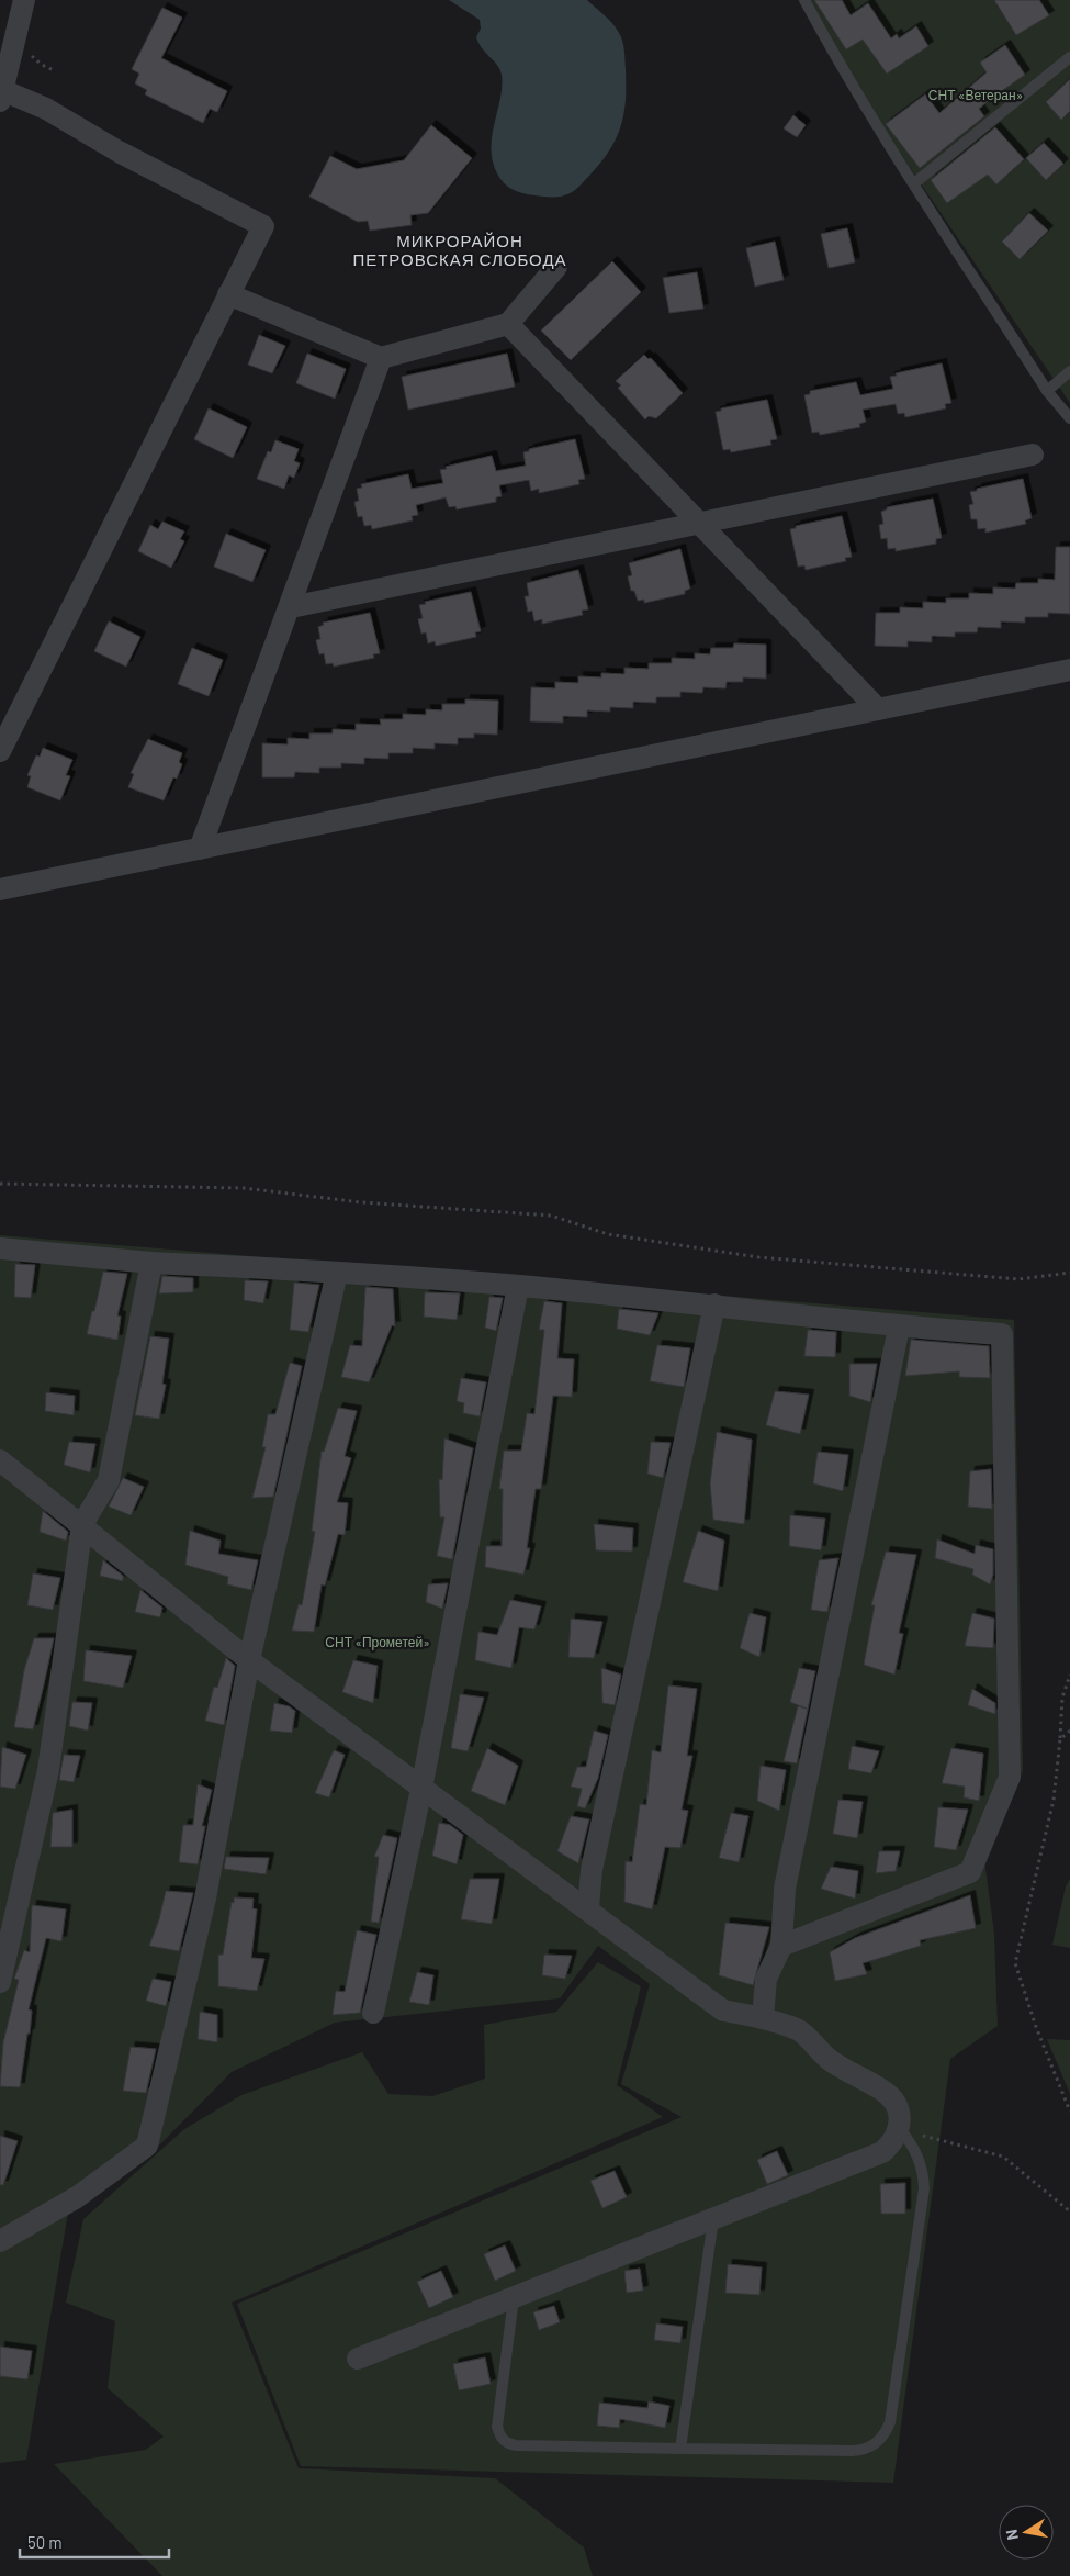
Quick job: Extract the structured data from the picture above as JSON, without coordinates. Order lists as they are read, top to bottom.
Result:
{
  "districts": ["МИКРОРАЙОН ПЕТРОВСКАЯ СЛОБОДА"],
  "parks": ["СНТ «Ветеран»", "СНТ «Прометей»"],
  "scale_bar": "50 m",
  "north": "left"
}
